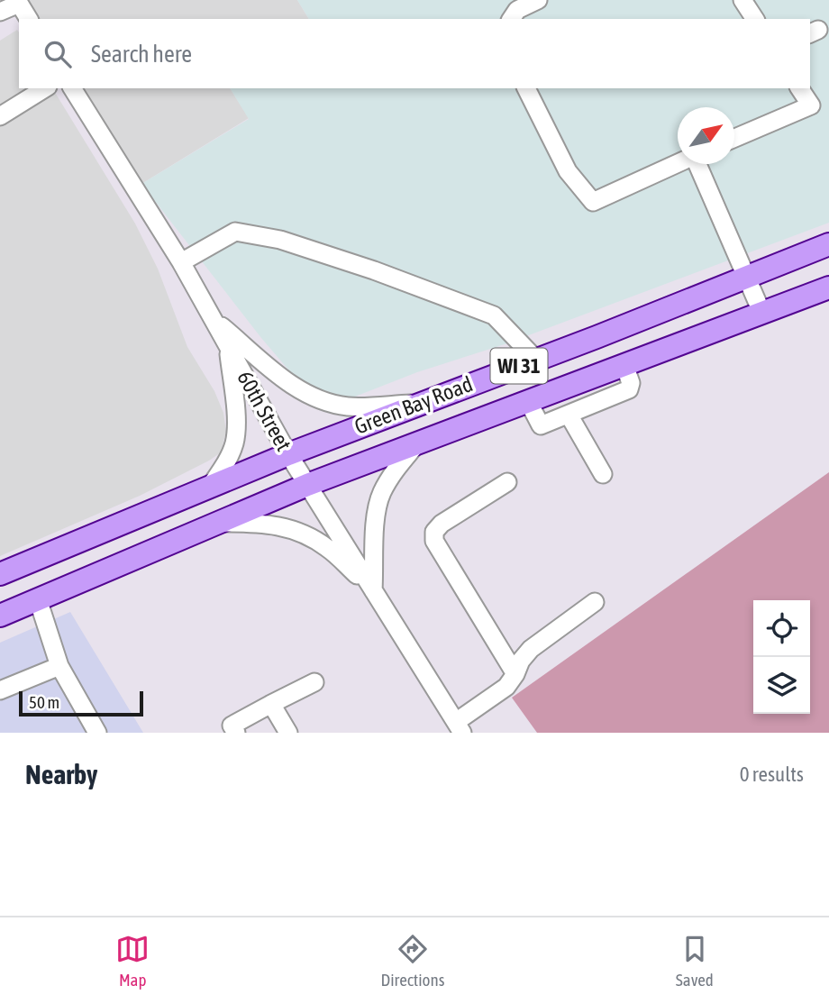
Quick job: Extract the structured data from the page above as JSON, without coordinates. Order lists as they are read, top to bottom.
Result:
{
  "streets": {
    "main road": ["WI 31", "Green Bay Road"],
    "street": ["60th Street"]
  },
  "crossings": [
    ["Green Bay Road", "60th Street"]
  ],
  "scale_bar": "50 m",
  "north": "top right",
  "page": {
    "search": "Search here",
    "scale": "50 m",
    "heading": ["Nearby", "0 results"],
    "nav": ["Map", "Directions", "Saved"]
  }
}
